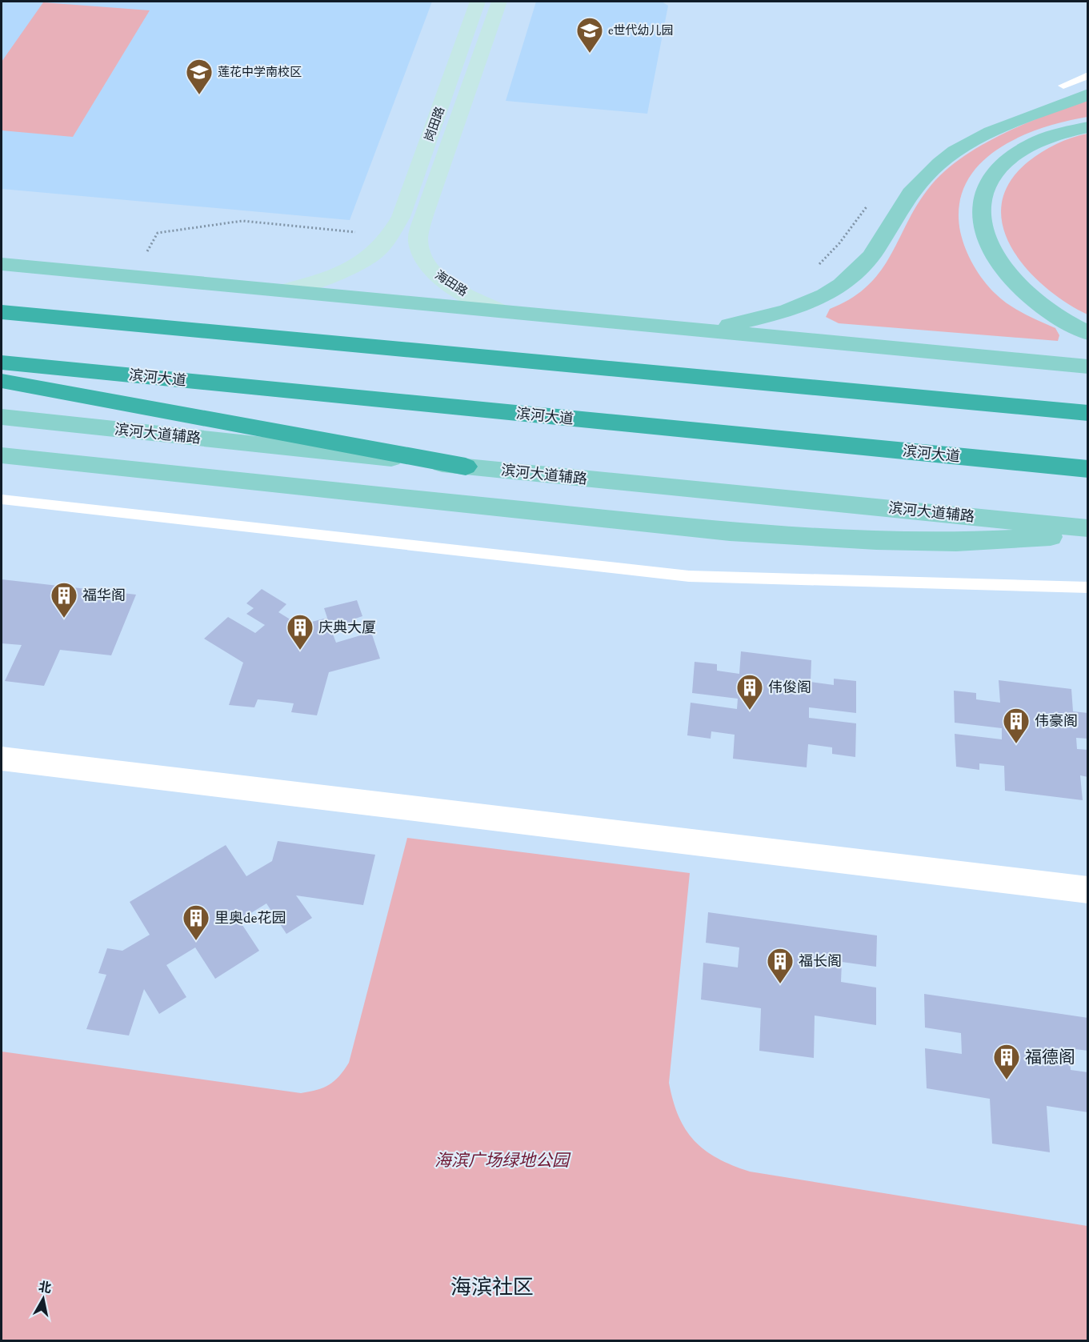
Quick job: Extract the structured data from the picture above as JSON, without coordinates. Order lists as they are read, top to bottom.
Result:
{
  "streets": {
    "highway": ["滨河大道"],
    "main road": ["滨河大道辅路"],
    "street": ["岗田路", "海田路"]
  },
  "crossings": [
    ["岗田路", "海田路"]
  ],
  "districts": ["海滨社区"],
  "parks": ["海滨广场绿地公园"],
  "places": {
    "school or university": ["e世代幼儿园", "莲花中学南校区"],
    "building": [
      "福华阁",
      "庆典大厦",
      "伟俊阁",
      "伟豪阁",
      "里奥de花园",
      "福长阁",
      "福德阁"
    ]
  },
  "north": "top"
}
